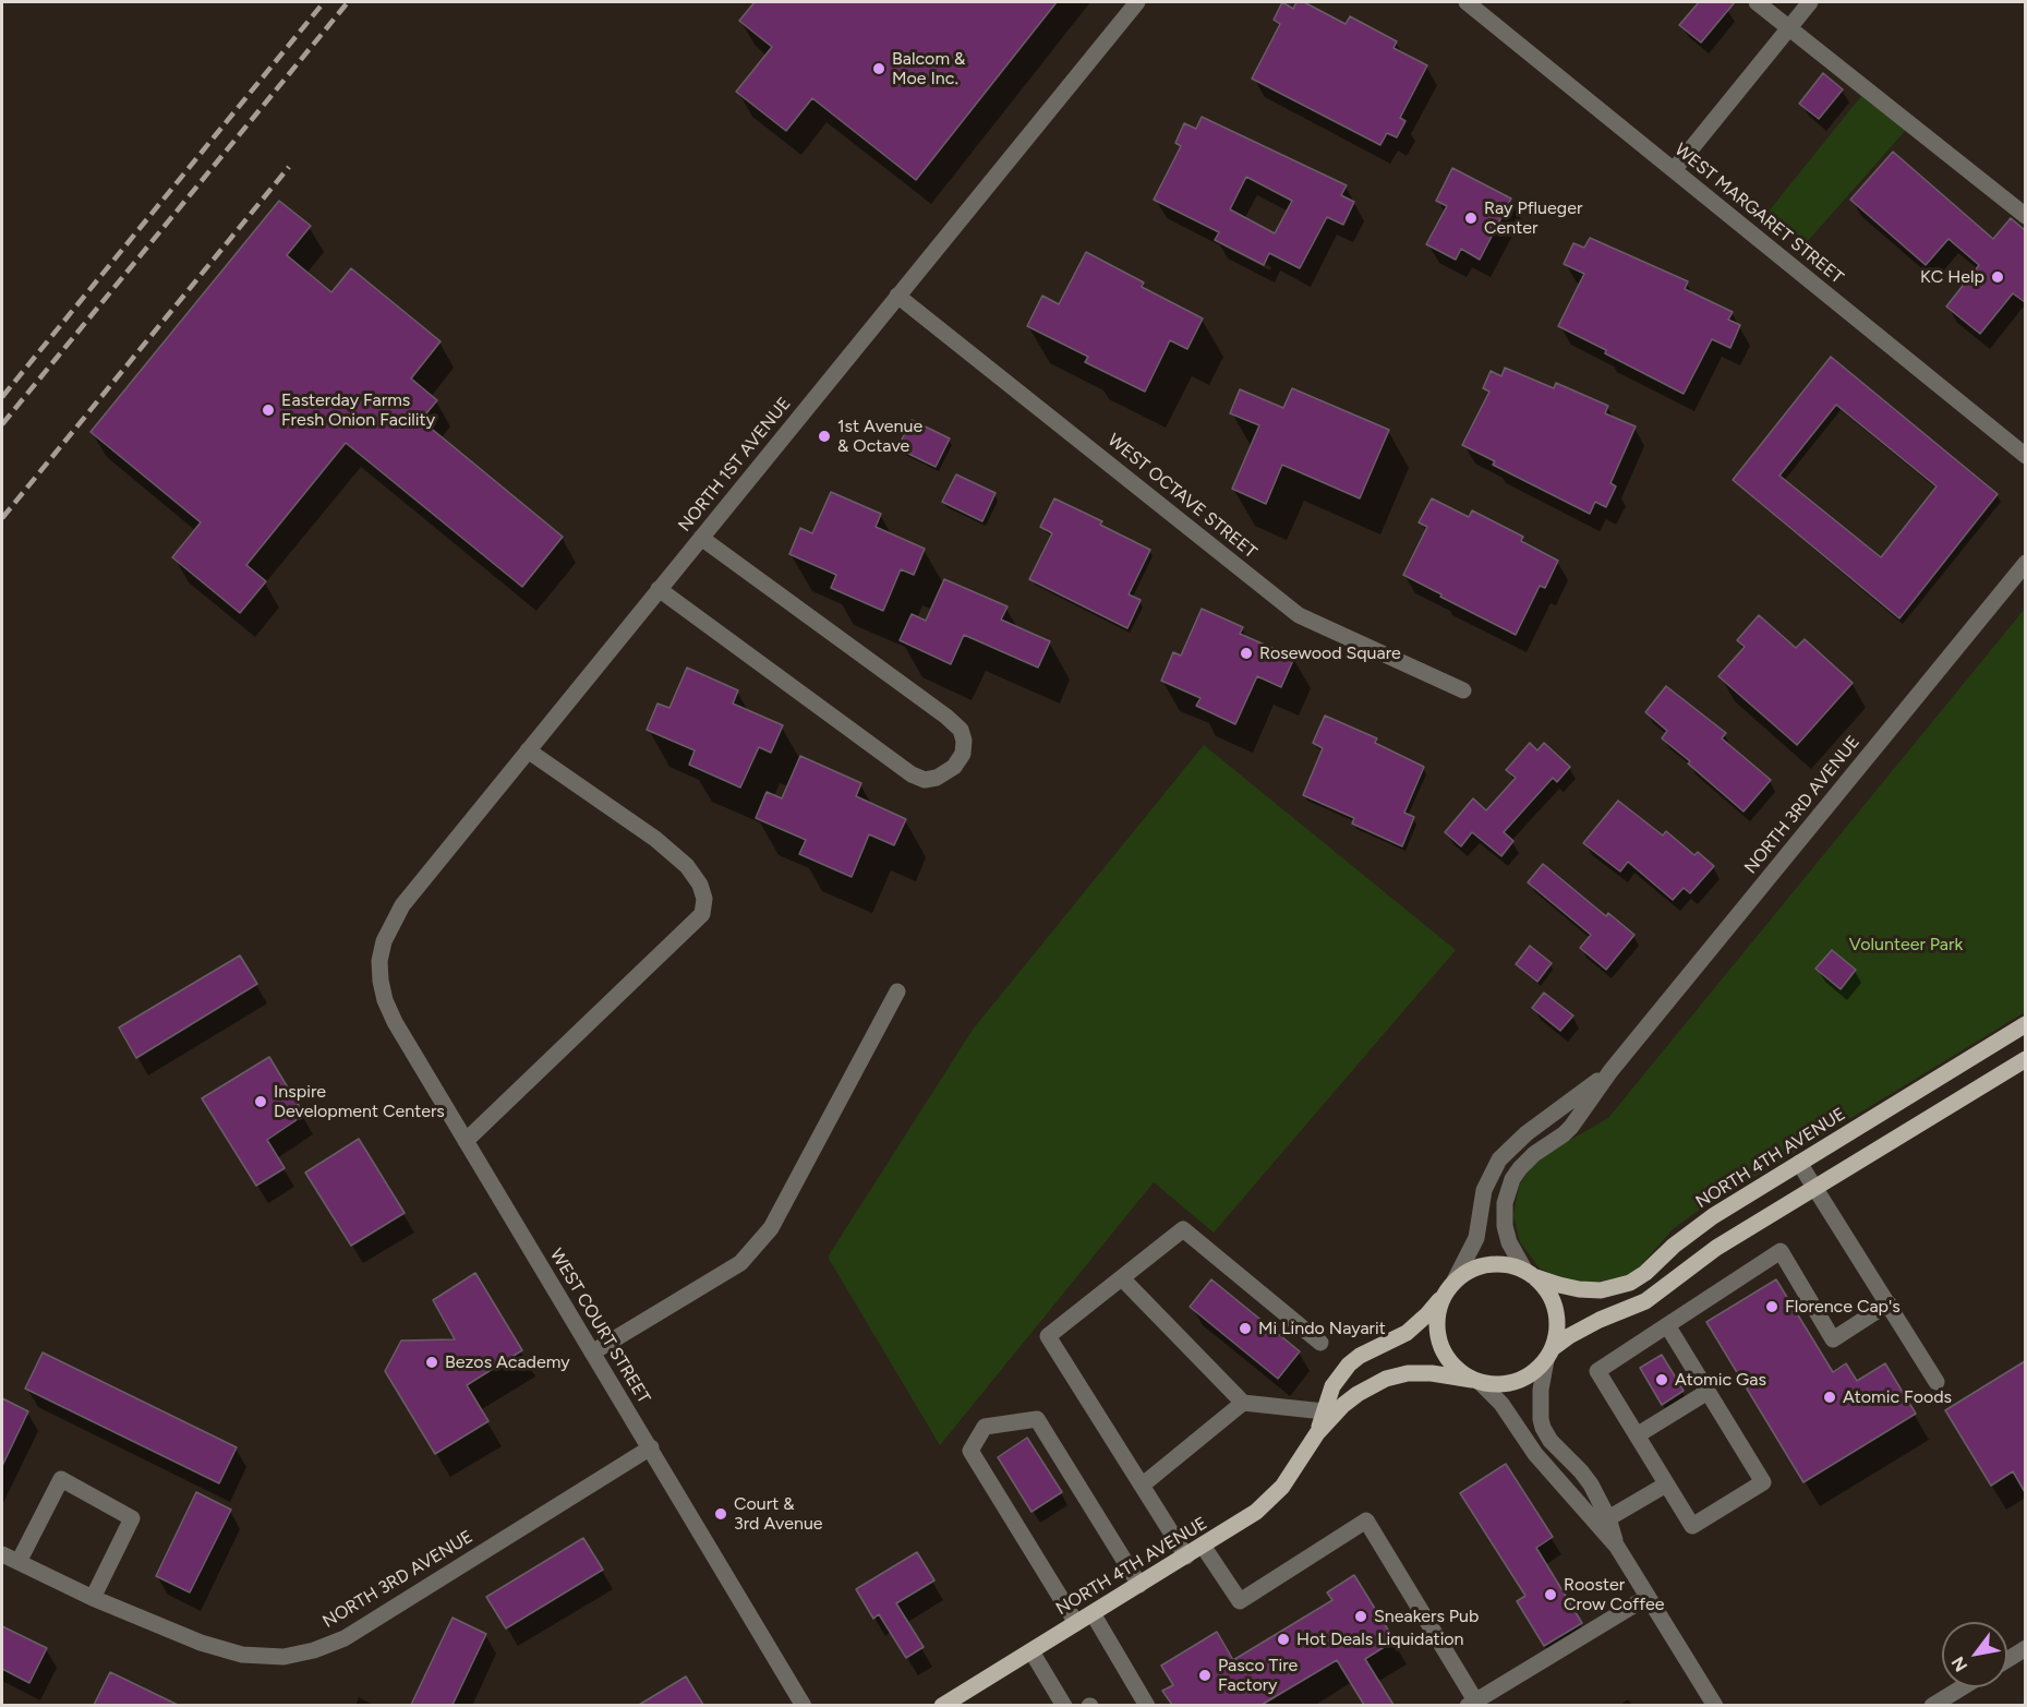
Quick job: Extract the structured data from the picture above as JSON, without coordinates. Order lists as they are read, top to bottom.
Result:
{
  "streets": {
    "main road": ["NORTH 4TH AVENUE"],
    "street": [
      "WEST MARGARET STREET",
      "NORTH 1ST AVENUE",
      "WEST OCTAVE STREET",
      "NORTH 3RD AVENUE",
      "WEST COURT STREET"
    ]
  },
  "crossings": [
    ["NORTH 1ST AVENUE", "WEST OCTAVE STREET"],
    ["NORTH 1ST AVENUE", "WEST COURT STREET"],
    ["NORTH 3RD AVENUE", "NORTH 4TH AVENUE"],
    ["NORTH 3RD AVENUE", "WEST COURT STREET"]
  ],
  "parks": ["Volunteer Park"],
  "places": [
    "Balcom & Moe Inc.",
    "Ray Pflueger Center",
    "KC Help",
    "Easterday Farms Fresh Onion Facility",
    "1st Avenue & Octave",
    "Rosewood Square",
    "Inspire Development Centers",
    "Florence Cap's",
    "Mi Lindo Nayarit",
    "Bezos Academy",
    "Atomic Gas",
    "Atomic Foods",
    "Court & 3rd Avenue",
    "Rooster Crow Coffee",
    "Sneakers Pub",
    "Hot Deals Liquidation",
    "Pasco Tire Factory"
  ],
  "north": "bottom left"
}
